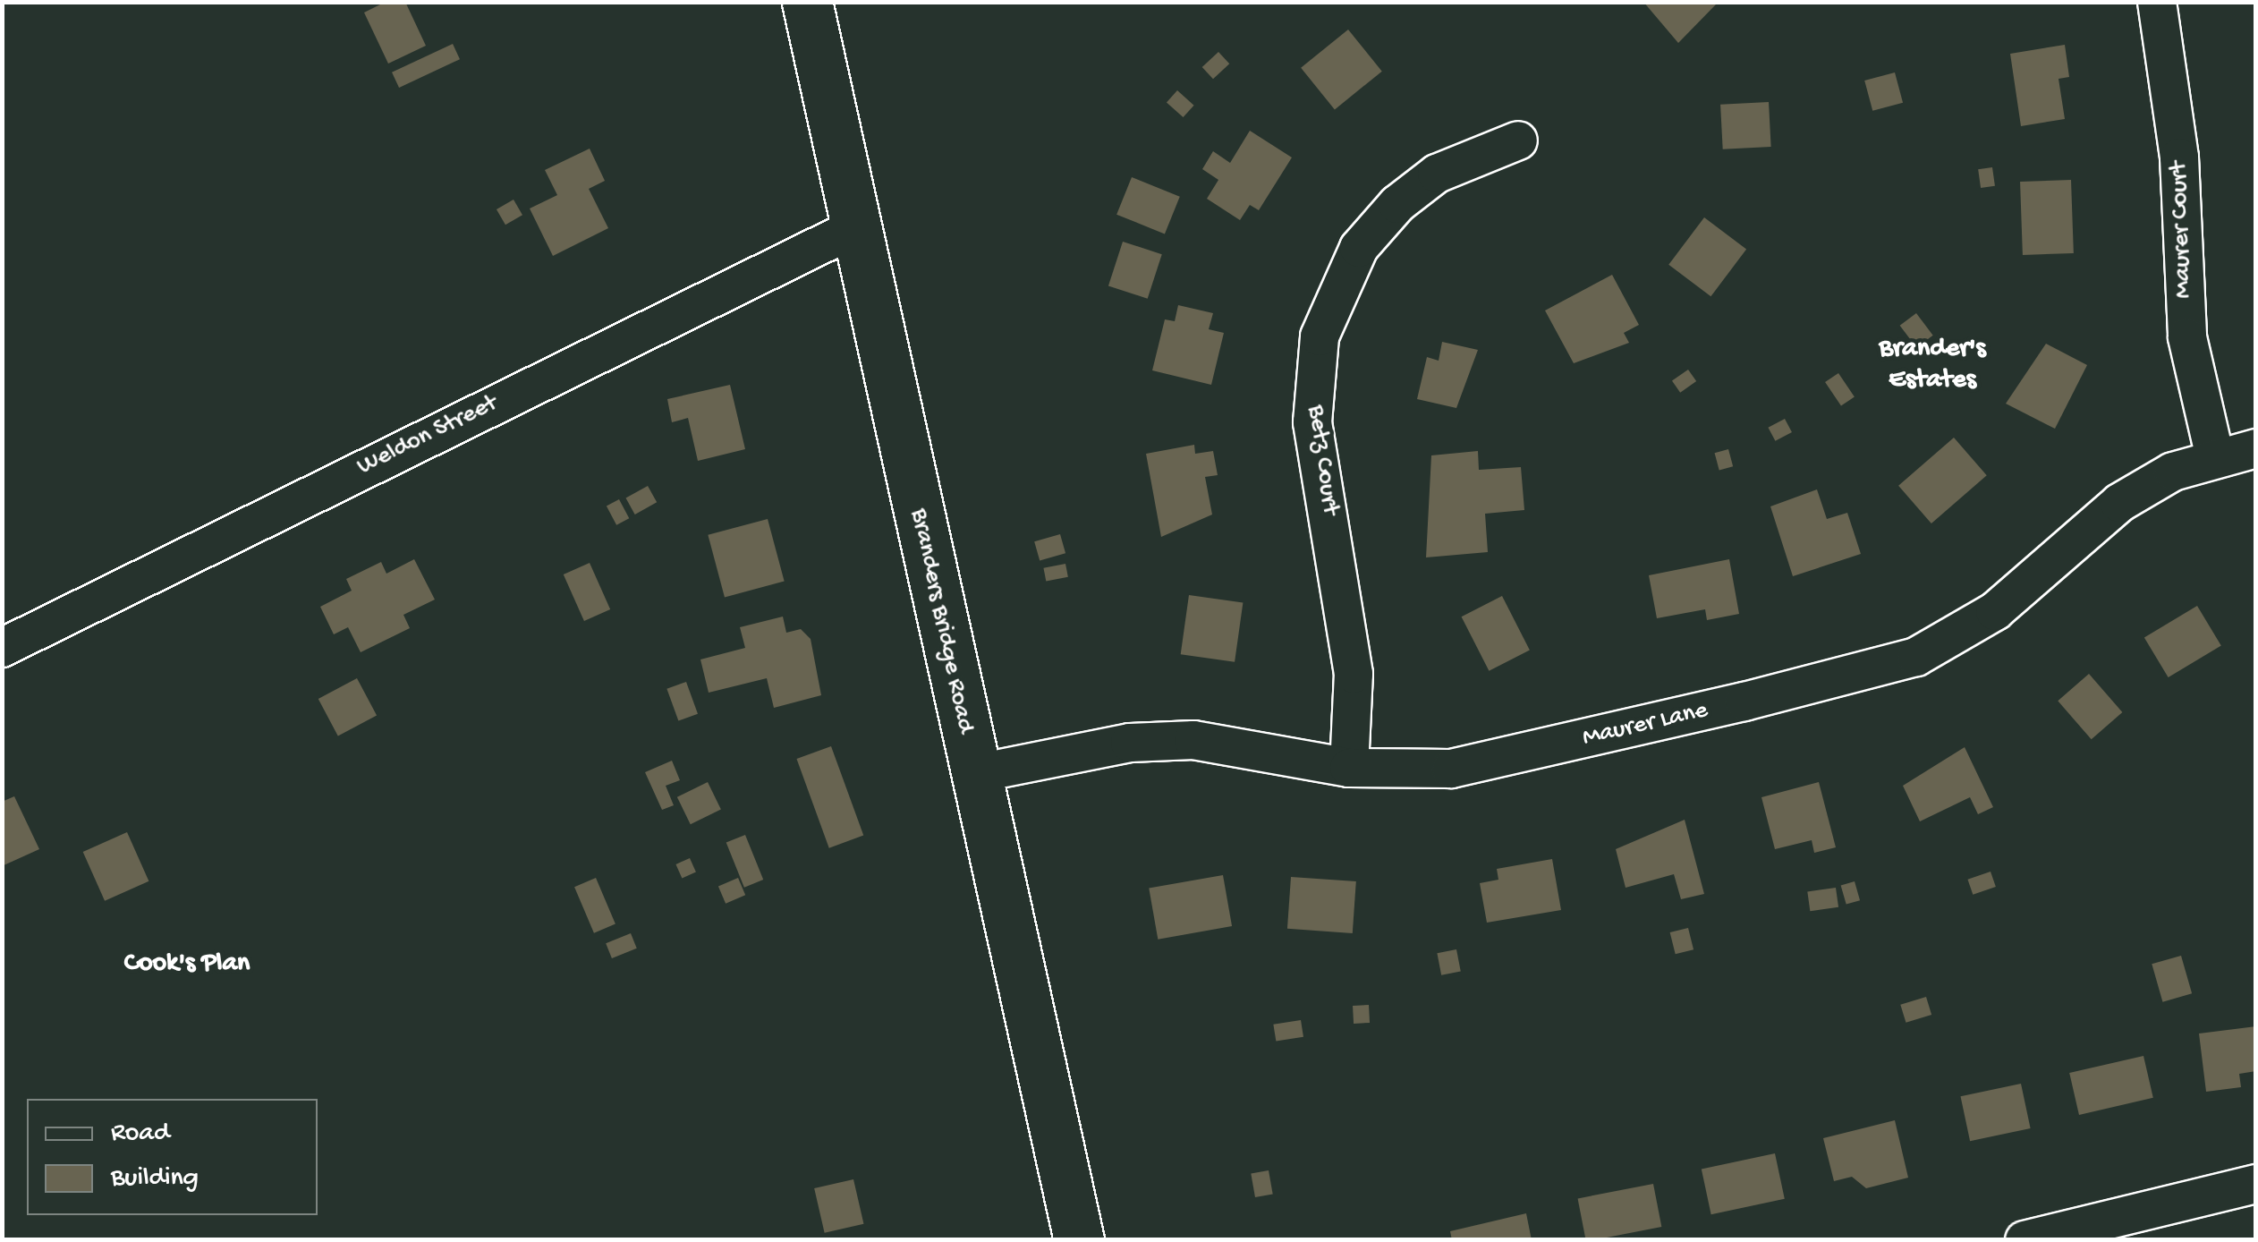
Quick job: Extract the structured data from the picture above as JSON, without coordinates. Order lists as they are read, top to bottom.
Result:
{
  "streets": {
    "street": [
      "Maurer Court",
      "Weldon Street",
      "Betz Court",
      "Branders Bridge Road",
      "Maurer Lane"
    ]
  },
  "crossings": [
    ["Maurer Court", "Maurer Lane"],
    ["Weldon Street", "Branders Bridge Road"],
    ["Betz Court", "Maurer Lane"],
    ["Branders Bridge Road", "Maurer Lane"]
  ],
  "districts": ["Brander's Estates", "Cook's Plan"],
  "legend": ["Road", "Building"]
}
